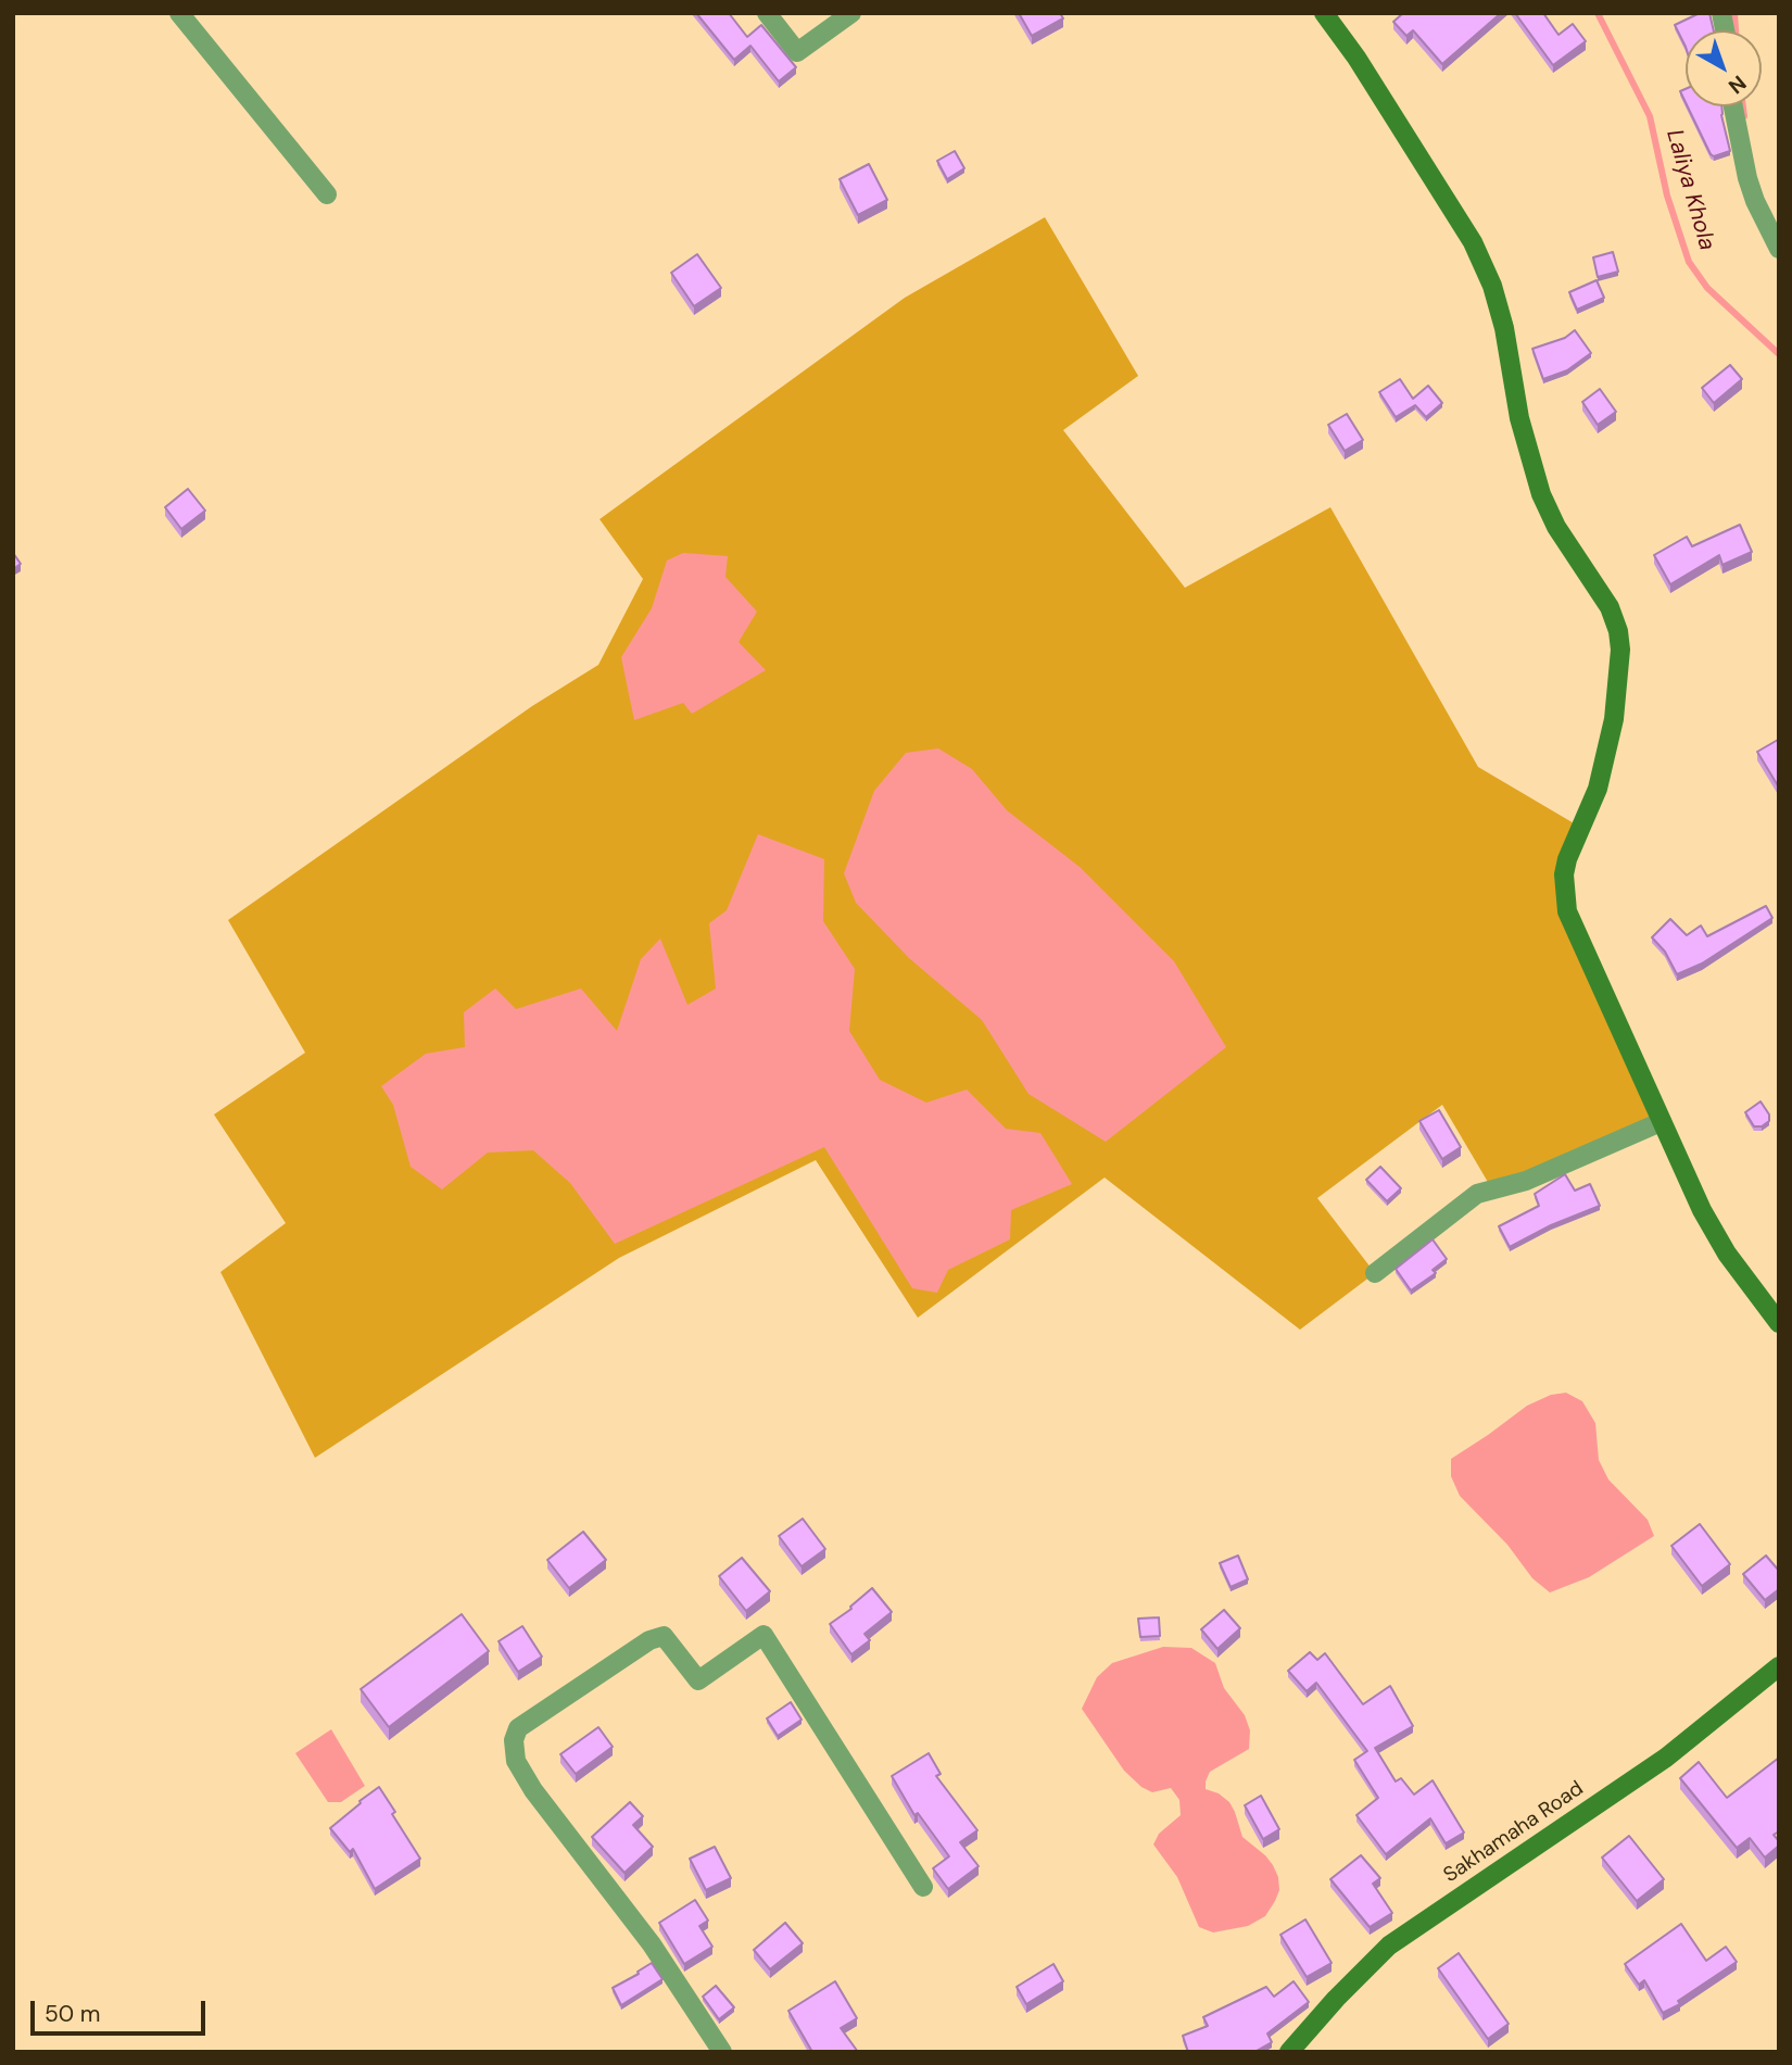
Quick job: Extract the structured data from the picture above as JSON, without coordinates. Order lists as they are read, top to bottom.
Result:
{
  "streets": {
    "street": ["Sakhamaha Road"]
  },
  "water": ["Laliya Khola"],
  "scale_bar": "50 m",
  "north": "bottom right"
}
